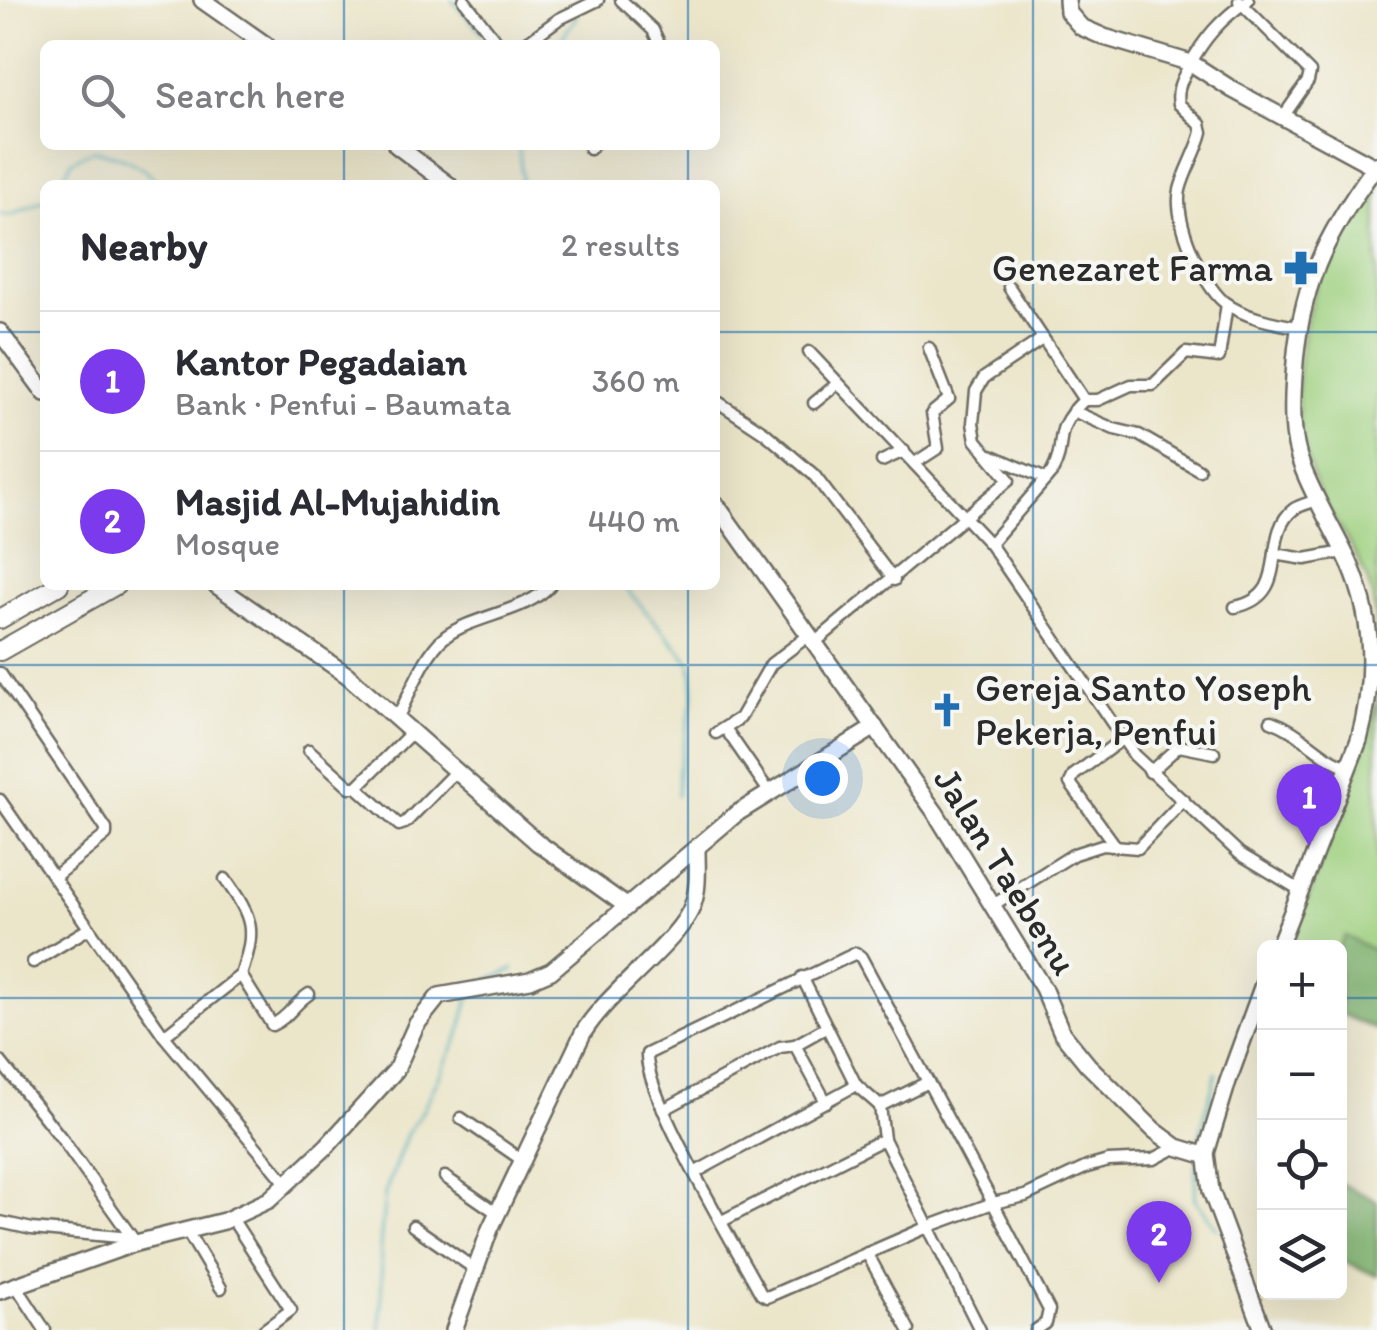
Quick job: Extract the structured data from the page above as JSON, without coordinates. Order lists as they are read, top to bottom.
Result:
{
  "streets": {
    "street": ["Jalan Taebenu"]
  },
  "places": {
    "pharmacy": ["Genezaret Farma"],
    "church": ["Gereja Santo Yoseph Pekerja, Penfui"]
  },
  "page": {
    "search": "Search here",
    "heading": ["Nearby", "2 results"],
    "list": [
      {
        "mark": "1",
        "name": "Kantor Pegadaian",
        "note": "Bank · Penfui - Baumata",
        "value": "360 m"
      },
      {
        "mark": "2",
        "name": "Masjid Al-Mujahidin",
        "note": "Mosque",
        "value": "440 m"
      }
    ],
    "pins": ["1", "2"],
    "map_buttons": ["+", "−"]
  }
}
